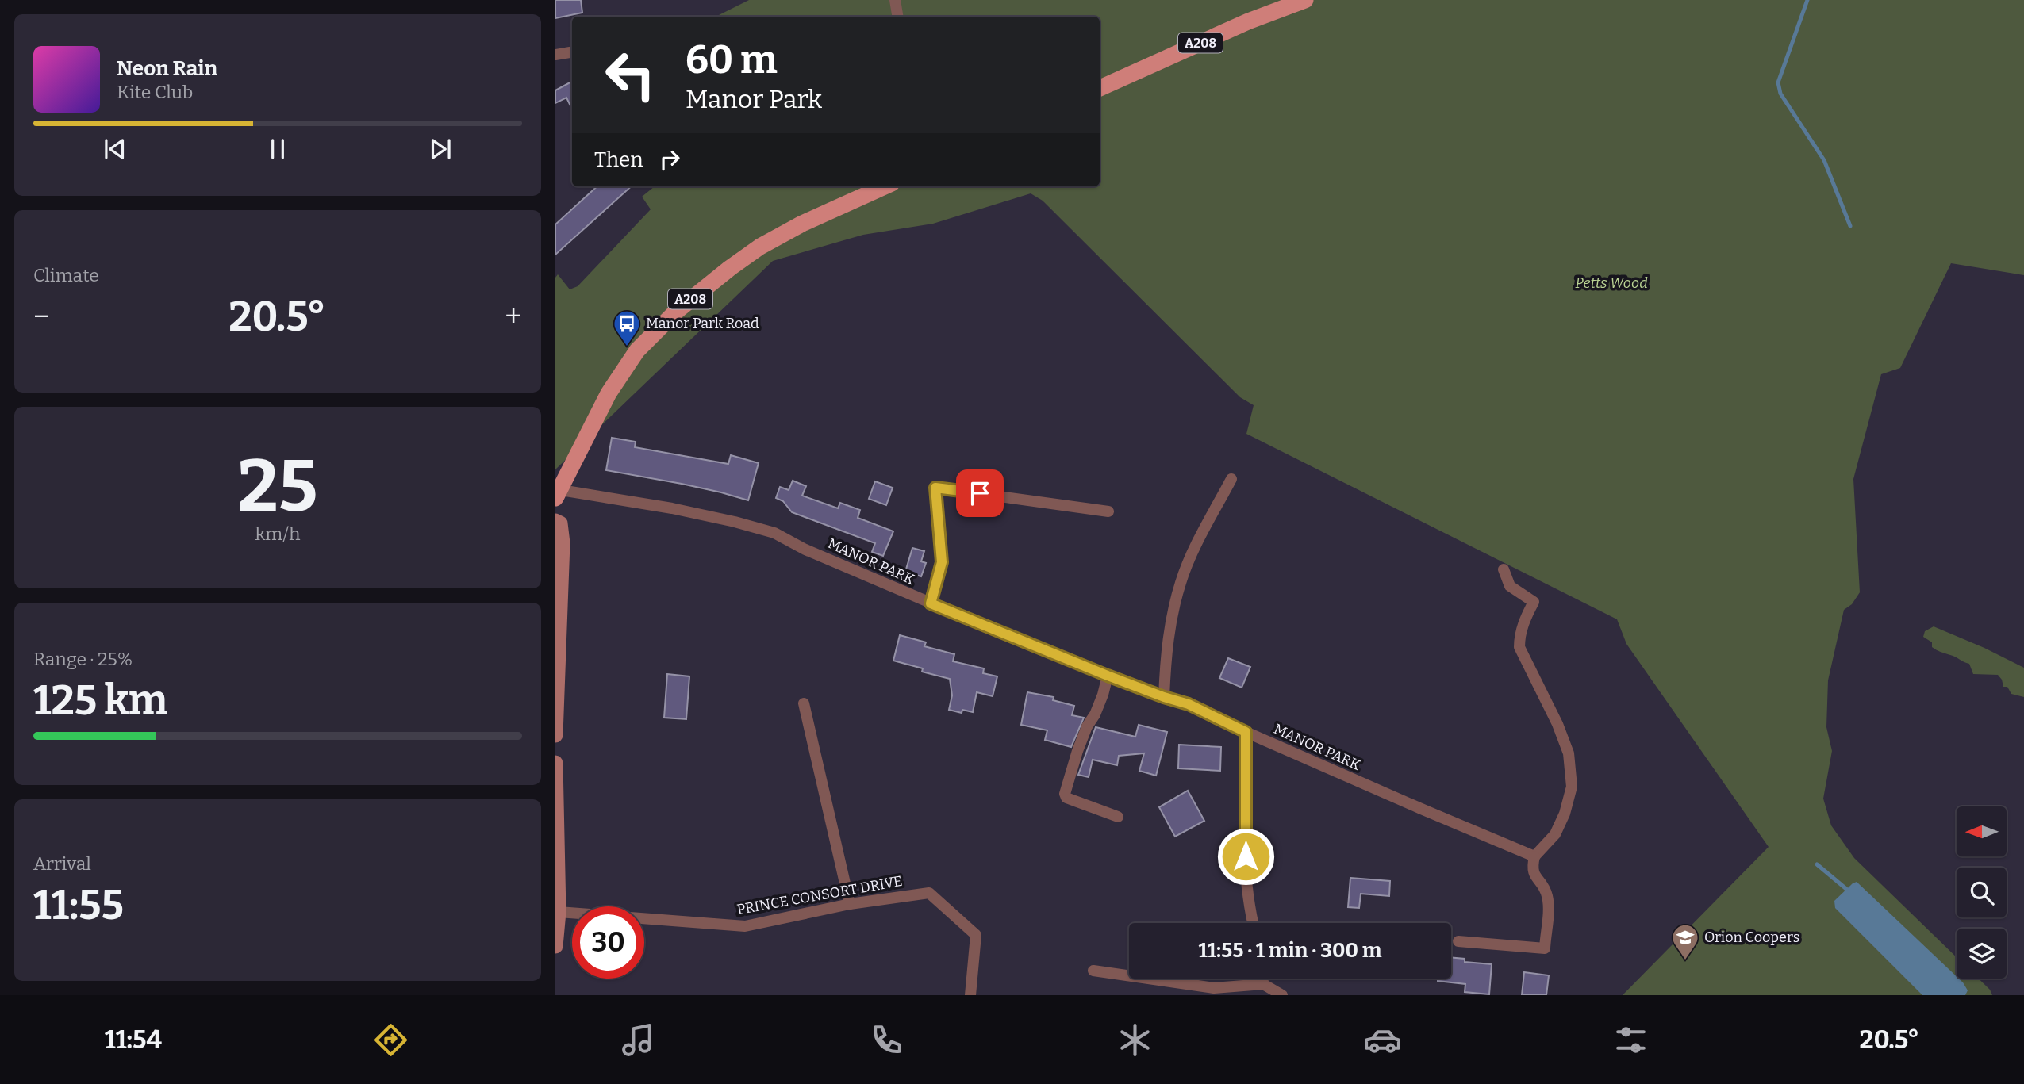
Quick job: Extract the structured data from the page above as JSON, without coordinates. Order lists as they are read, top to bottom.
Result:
{
  "streets": {
    "main road": ["A208"],
    "street": ["MANOR PARK", "PRINCE CONSORT DRIVE"]
  },
  "crossings": [
    ["A208", "MANOR PARK"]
  ],
  "parks": ["Petts Wood"],
  "places": {
    "bus stop": ["Manor Park Road"],
    "school or university": ["Orion Coopers"]
  },
  "north": "left",
  "page": {
    "turn": ["60 m", "Manor Park"],
    "song": ["Neon Rain", "Kite Club"],
    "then": "Then",
    "tile": [
      "Climate",
      ["25", "km/h"],
      ["Range · 25%", "125 km"],
      ["Arrival", "11:55"]
    ],
    "heat": ["−", "20.5°", "+"],
    "limit": "30",
    "trip": "11:55 · 1 min · 300 m",
    "tabs": ["11:54", "20.5°"]
  }
}
